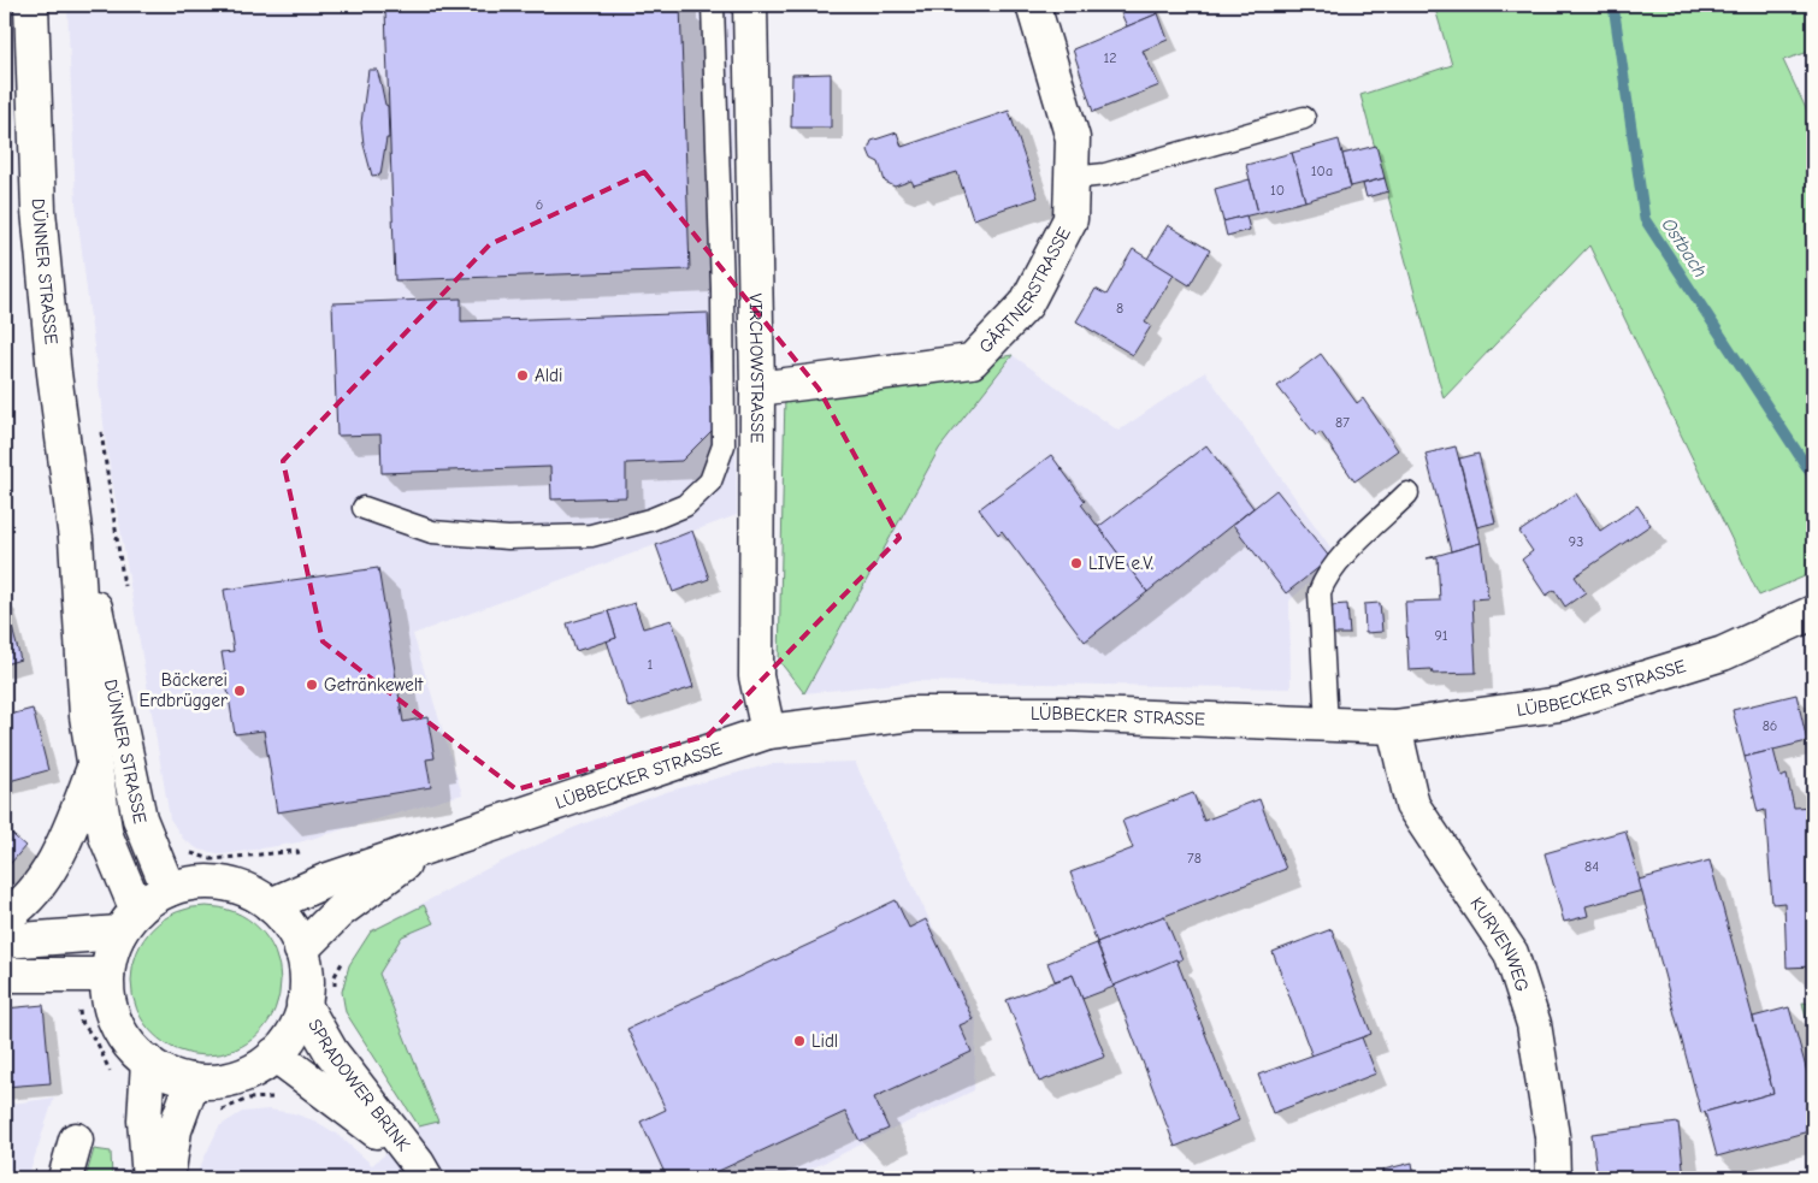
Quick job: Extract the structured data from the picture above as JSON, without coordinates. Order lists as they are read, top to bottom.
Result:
{
  "streets": {
    "street": [
      "DÜNNER STRASSE",
      "GÄRTNERSTRASSE",
      "VIRCHOWSTRASSE",
      "LÜBBECKER STRASSE",
      "KURVENWEG",
      "SPRADOWER BRINK"
    ]
  },
  "crossings": [
    ["DÜNNER STRASSE", "LÜBBECKER STRASSE"],
    ["DÜNNER STRASSE", "SPRADOWER BRINK"],
    ["GÄRTNERSTRASSE", "VIRCHOWSTRASSE"],
    ["VIRCHOWSTRASSE", "LÜBBECKER STRASSE"],
    ["LÜBBECKER STRASSE", "KURVENWEG"],
    ["LÜBBECKER STRASSE", "SPRADOWER BRINK"]
  ],
  "water": ["Ostbach"],
  "places": [
    "Aldi",
    "LIVE e.V.",
    "Getränkewelt",
    "Bäckerei Erdbrügger",
    "Lidl"
  ],
  "house_numbers": [
    "12",
    "10a",
    "10",
    "6",
    "8",
    "87",
    "93",
    "91",
    "1",
    "86",
    "78",
    "84"
  ]
}
